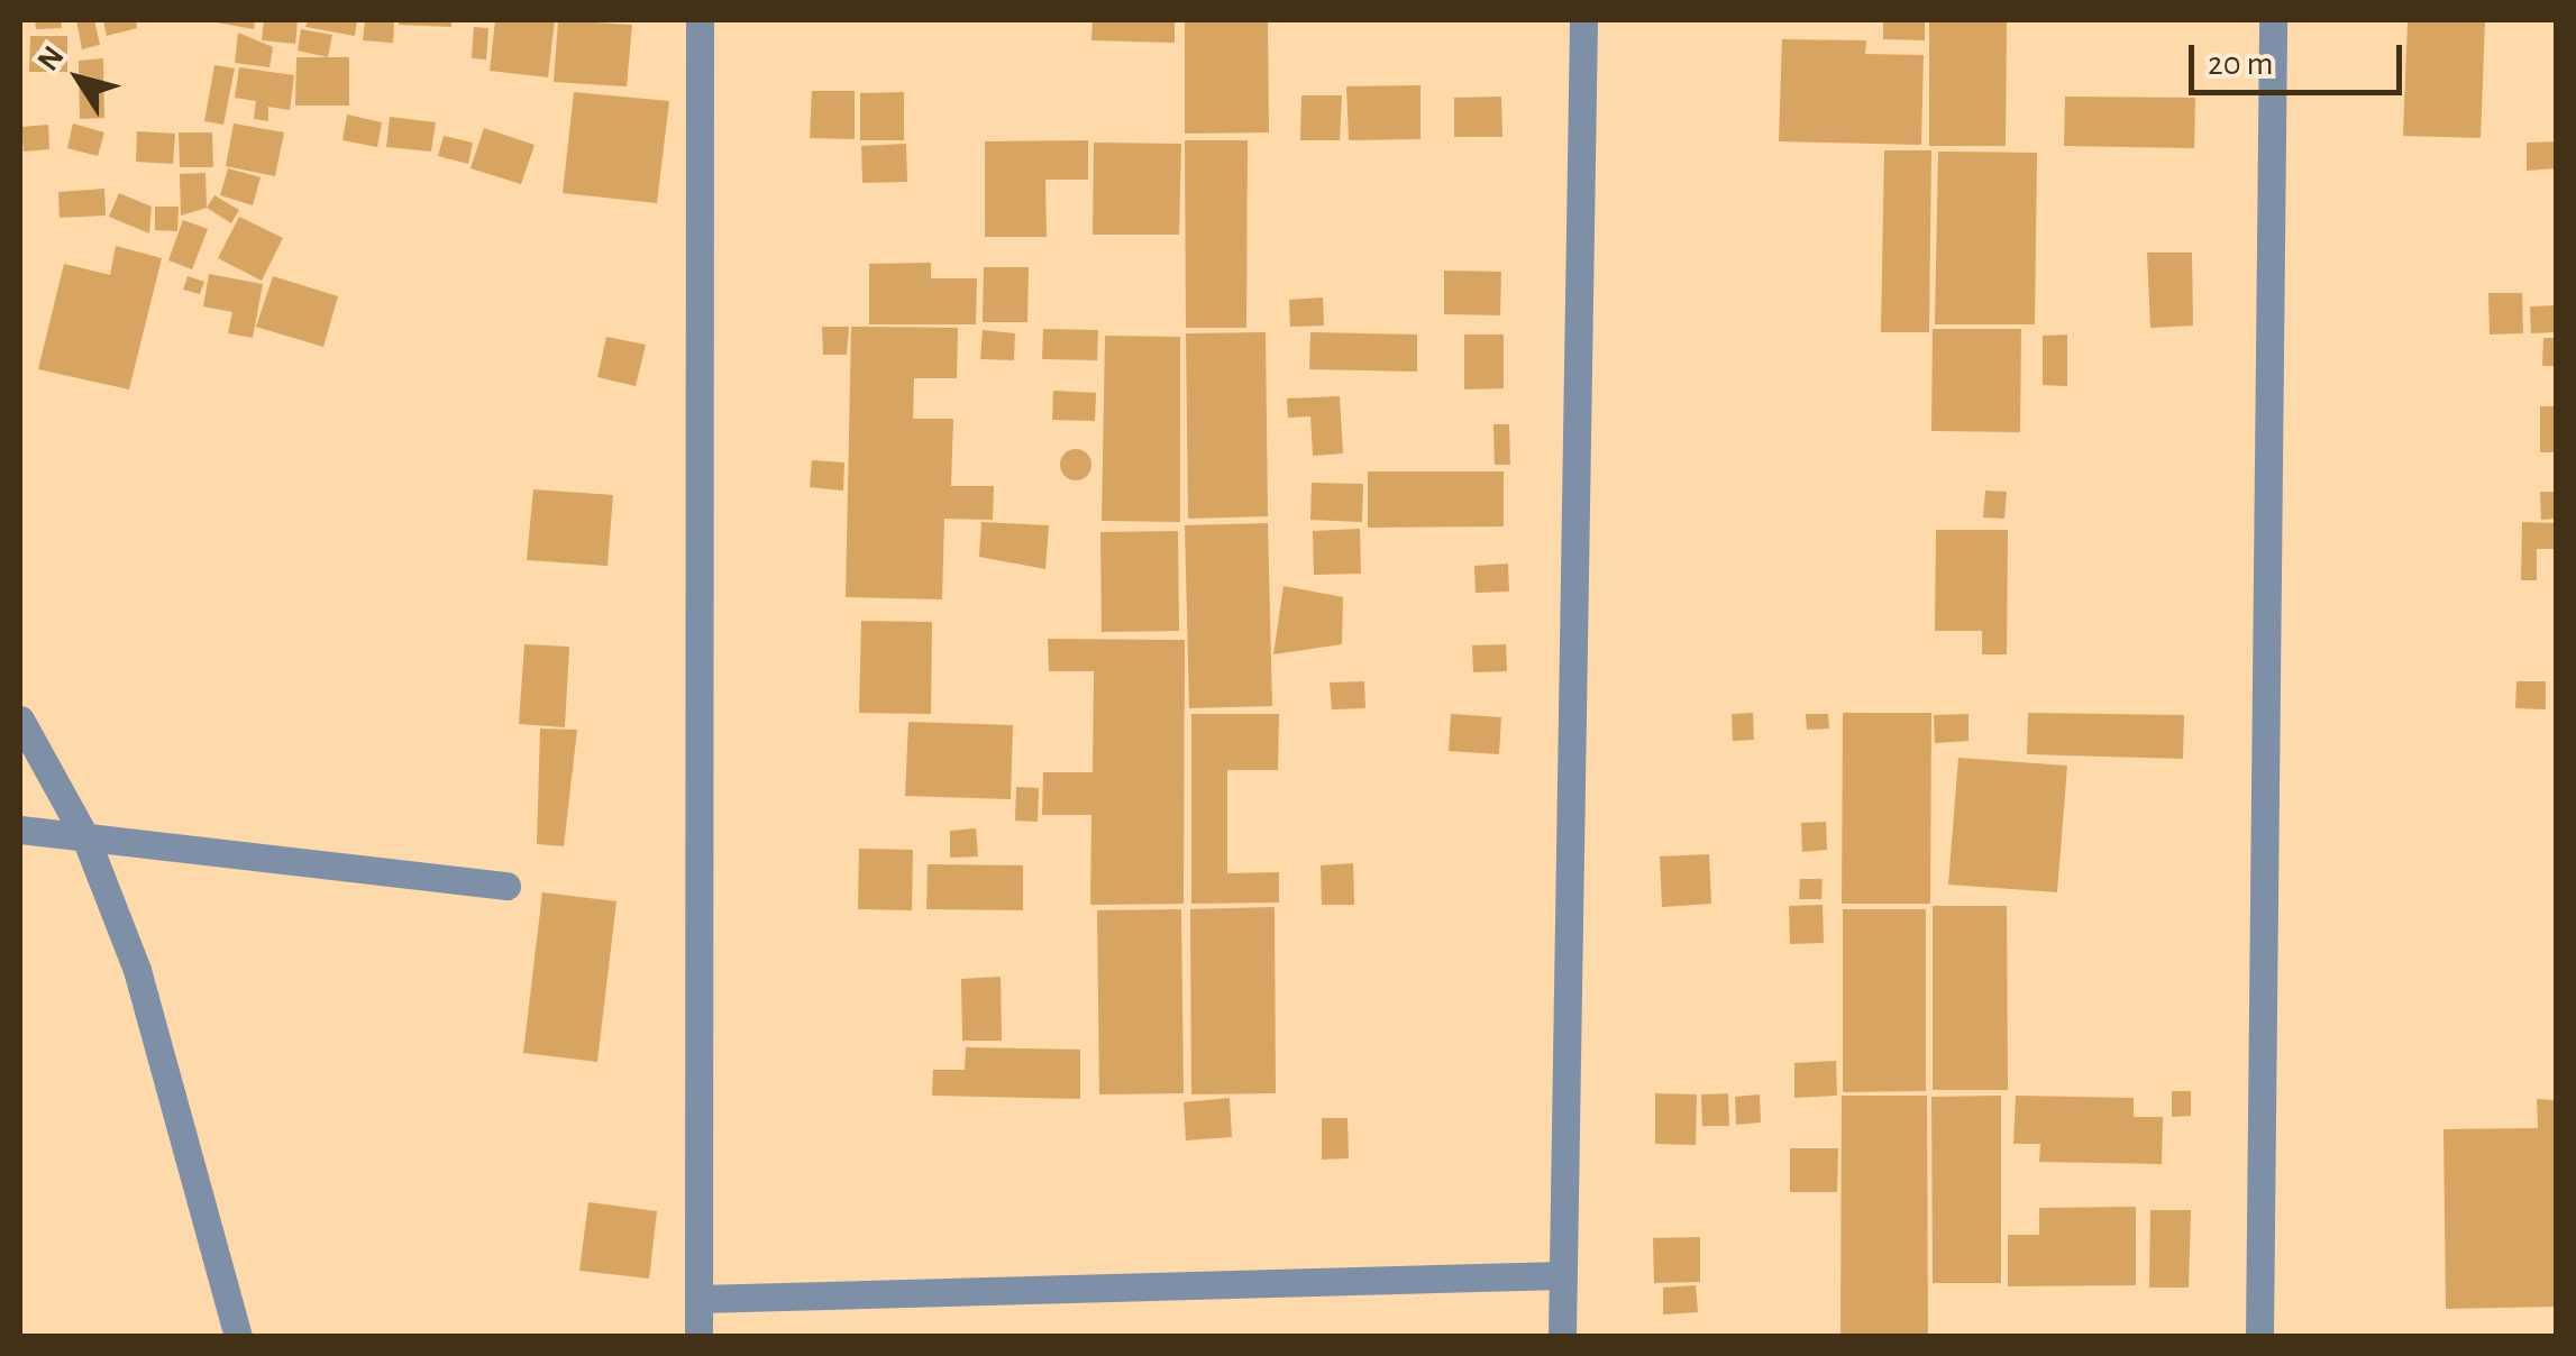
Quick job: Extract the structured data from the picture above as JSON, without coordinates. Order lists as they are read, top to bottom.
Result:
{
  "scale_bar": "20 m",
  "north": "top left"
}
